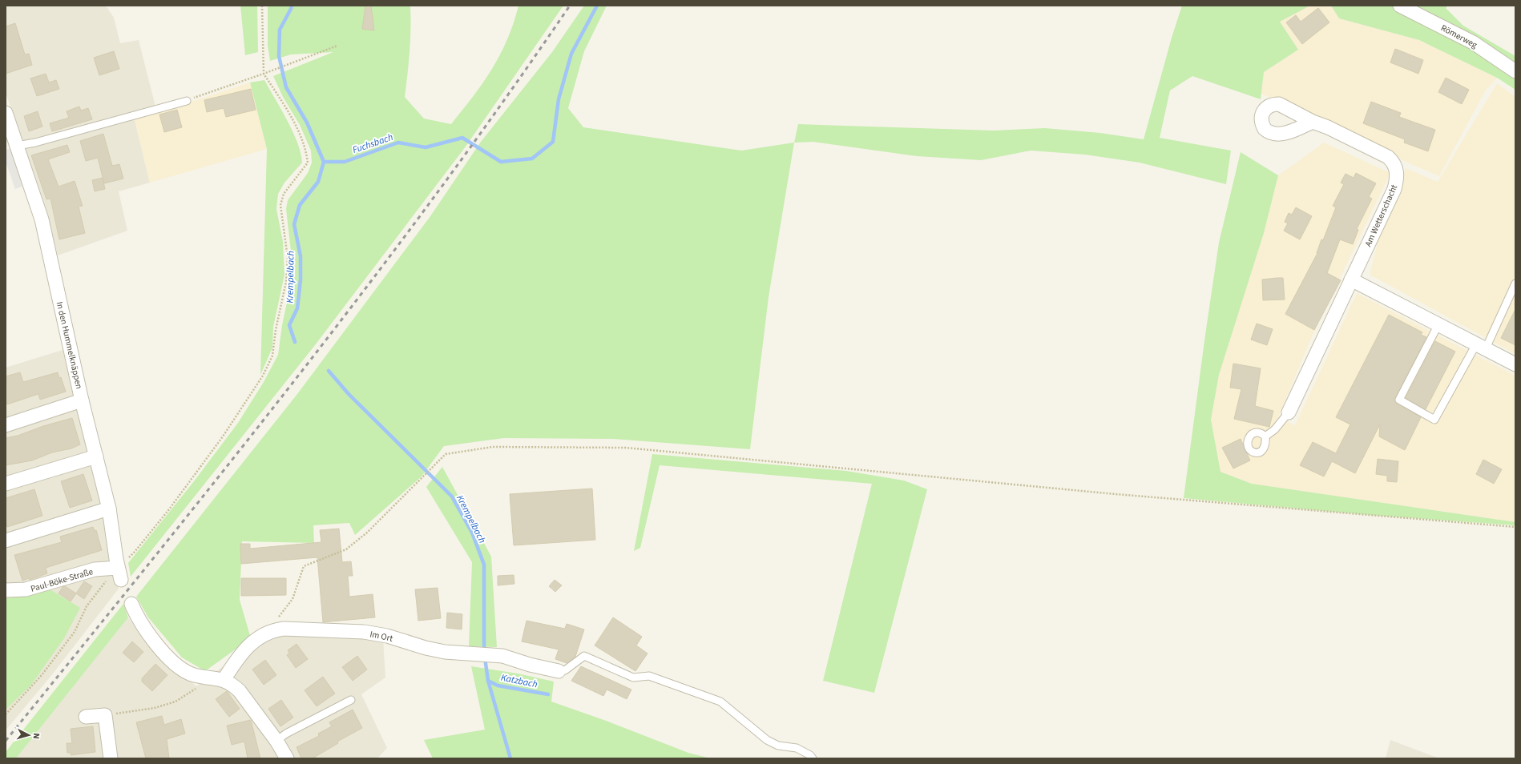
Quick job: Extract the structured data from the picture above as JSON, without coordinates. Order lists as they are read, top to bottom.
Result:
{
  "streets": {
    "street": [
      "Römerweg",
      "Am Wetterschacht",
      "In den Hummelknäppen",
      "Paul-Böke-Straße",
      "Im Ort"
    ]
  },
  "crossings": [
    ["In den Hummelknäppen", "Paul-Böke-Straße"]
  ],
  "water": ["Fuchsbach", "Krempelbach", "Katzbach"],
  "north": "right"
}
